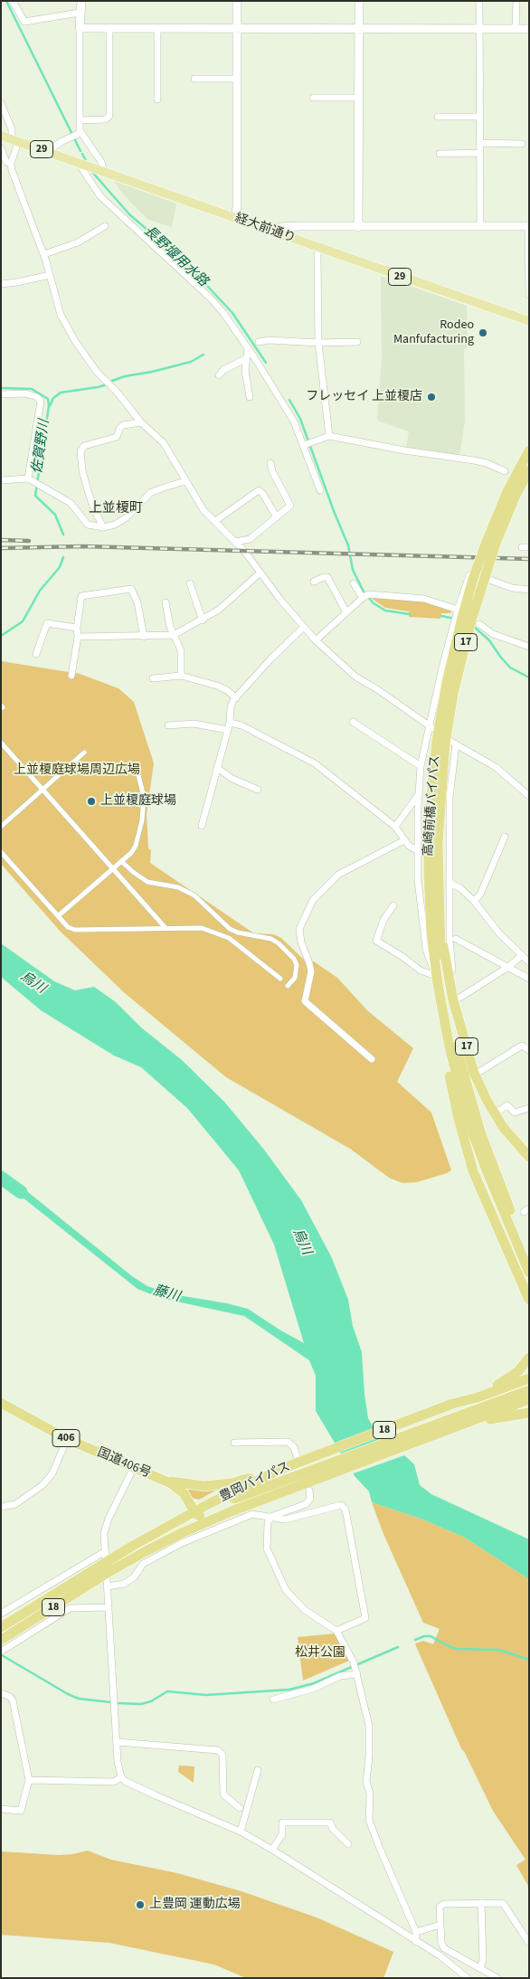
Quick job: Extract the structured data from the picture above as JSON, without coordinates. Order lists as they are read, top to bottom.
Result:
{
  "streets": {
    "highway": [
      "17",
      "高崎前橋バイパス",
      "18",
      "406",
      "国道406号",
      "豊岡バイパス"
    ],
    "main road": ["29", "経大前通り"]
  },
  "crossings": [
    ["17", "高崎前橋バイパス"],
    ["18", "国道406号"],
    ["18", "豊岡バイパス"],
    ["406", "国道406号"],
    ["406", "豊岡バイパス"],
    ["国道406号", "豊岡バイパス"]
  ],
  "districts": ["上並榎町"],
  "water": [
    "長野堰用水路",
    "佐賀野川",
    "烏川",
    "藤川"
  ],
  "parks": ["上並榎庭球場周辺広場", "松井公園"],
  "places": [
    "Rodeo Manfufacturing",
    "フレッセイ 上並榎店",
    "上並榎庭球場",
    "上豊岡 運動広場"
  ]
}
